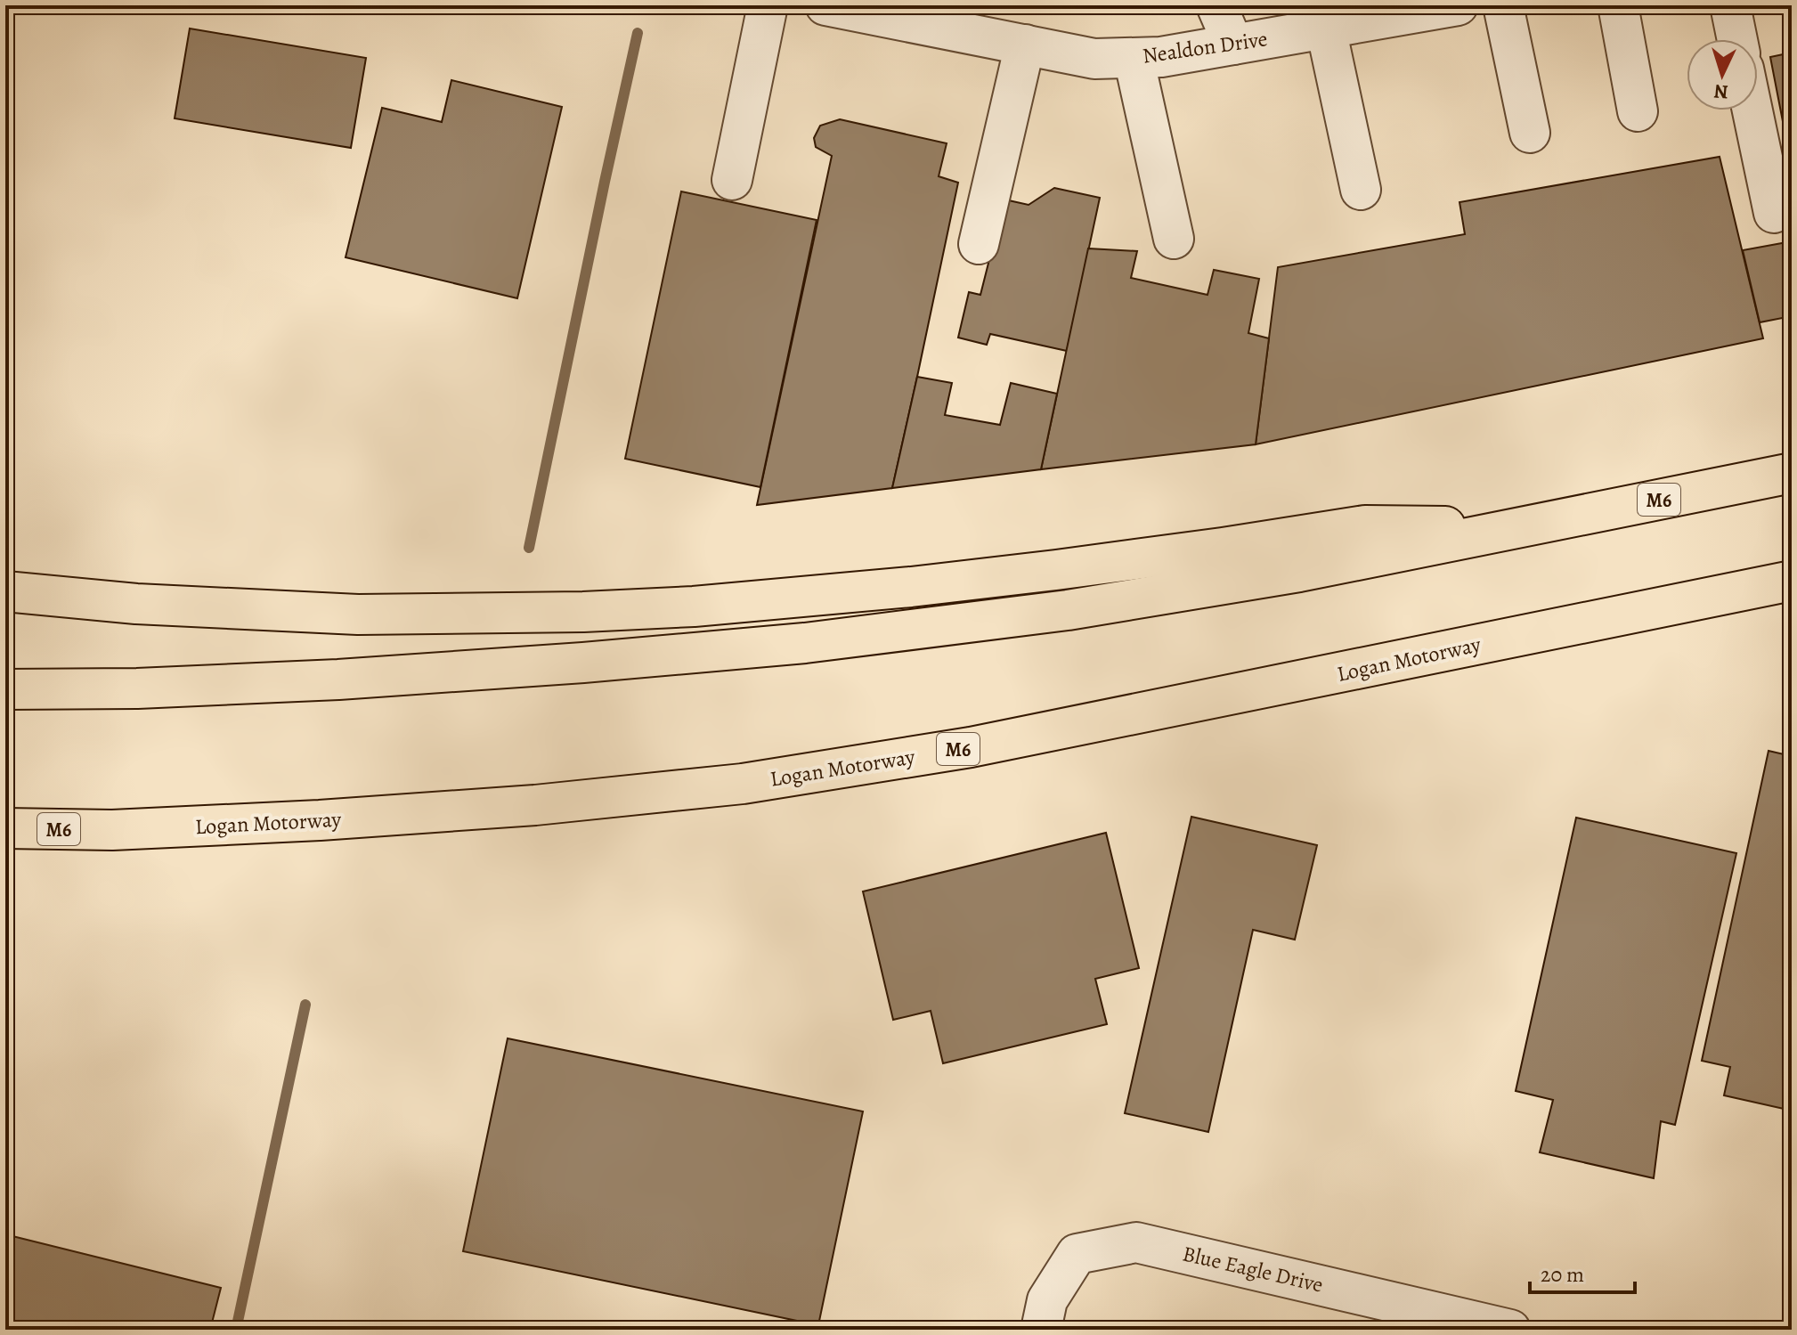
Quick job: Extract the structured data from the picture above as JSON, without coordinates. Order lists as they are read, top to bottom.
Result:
{
  "streets": {
    "highway": ["M6", "Logan Motorway"],
    "street": ["Nealdon Drive", "Blue Eagle Drive"]
  },
  "scale_bar": "20 m",
  "north": "bottom"
}
